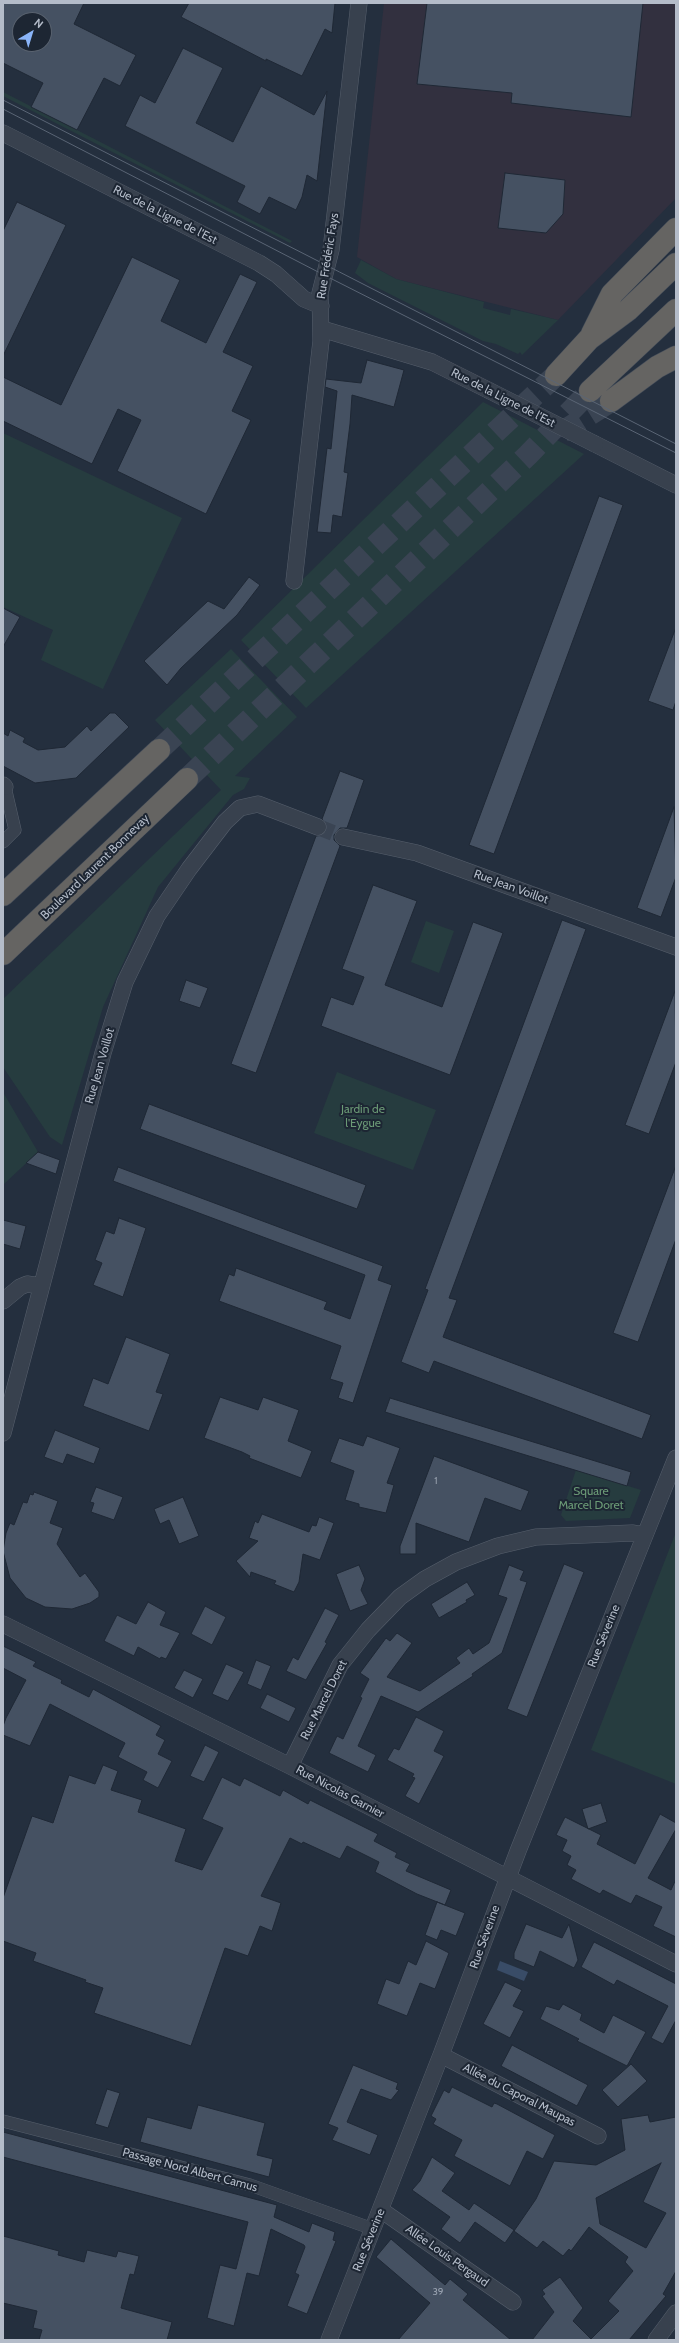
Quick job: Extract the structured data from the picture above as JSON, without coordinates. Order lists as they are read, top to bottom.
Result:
{
  "streets": {
    "highway": ["Boulevard Laurent Bonnevay"],
    "street": [
      "Rue de la Ligne de l'Est",
      "Rue Frédéric Fays",
      "Rue Jean Voillot",
      "Rue Séverine",
      "Rue Marcel Doret",
      "Rue Nicolas Garnier",
      "Allée du Caporal Maupas",
      "Passage Nord Albert Camus",
      "Allée Louis Pergaud"
    ]
  },
  "crossings": [
    ["Rue de la Ligne de l'Est", "Rue Frédéric Fays"],
    ["Rue Séverine", "Rue Marcel Doret"],
    ["Rue Séverine", "Rue Nicolas Garnier"],
    ["Rue Séverine", "Allée du Caporal Maupas"],
    ["Rue Séverine", "Passage Nord Albert Camus"],
    ["Rue Séverine", "Allée Louis Pergaud"],
    ["Rue Marcel Doret", "Rue Nicolas Garnier"]
  ],
  "parks": ["Jardin de l'Eygue", "Square Marcel Doret"],
  "house_numbers": ["1", "39"],
  "north": "top right"
}
